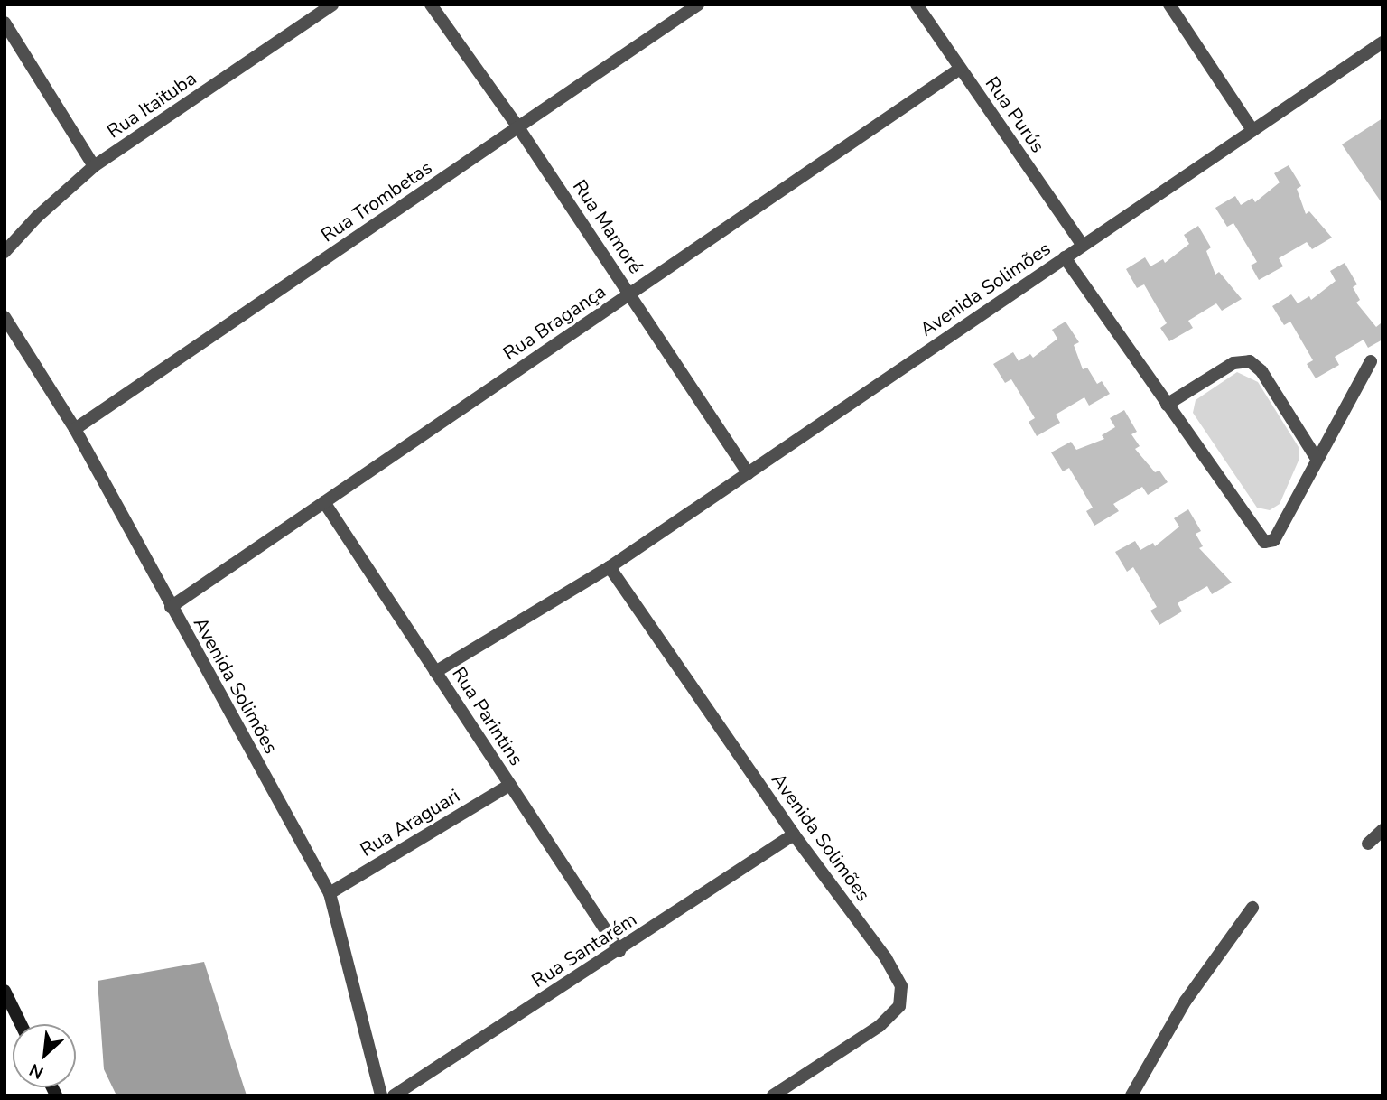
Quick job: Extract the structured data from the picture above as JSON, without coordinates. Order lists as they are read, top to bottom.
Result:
{
  "streets": {
    "street": [
      "Rua Itaituba",
      "Rua Purús",
      "Rua Trombetas",
      "Rua Mamoré",
      "Avenida Solimões",
      "Rua Bragança",
      "Rua Parintins",
      "Rua Araguari",
      "Rua Santarém"
    ]
  },
  "crossings": [
    ["Rua Purús", "Avenida Solimões"],
    ["Rua Purús", "Rua Bragança"],
    ["Rua Trombetas", "Rua Mamoré"],
    ["Rua Trombetas", "Avenida Solimões"],
    ["Rua Mamoré", "Avenida Solimões"],
    ["Rua Mamoré", "Rua Bragança"],
    ["Avenida Solimões", "Rua Bragança"],
    ["Avenida Solimões", "Rua Parintins"],
    ["Avenida Solimões", "Rua Araguari"],
    ["Avenida Solimões", "Rua Santarém"],
    ["Rua Bragança", "Rua Parintins"],
    ["Rua Parintins", "Rua Araguari"],
    ["Rua Parintins", "Rua Santarém"]
  ],
  "north": "bottom left"
}
